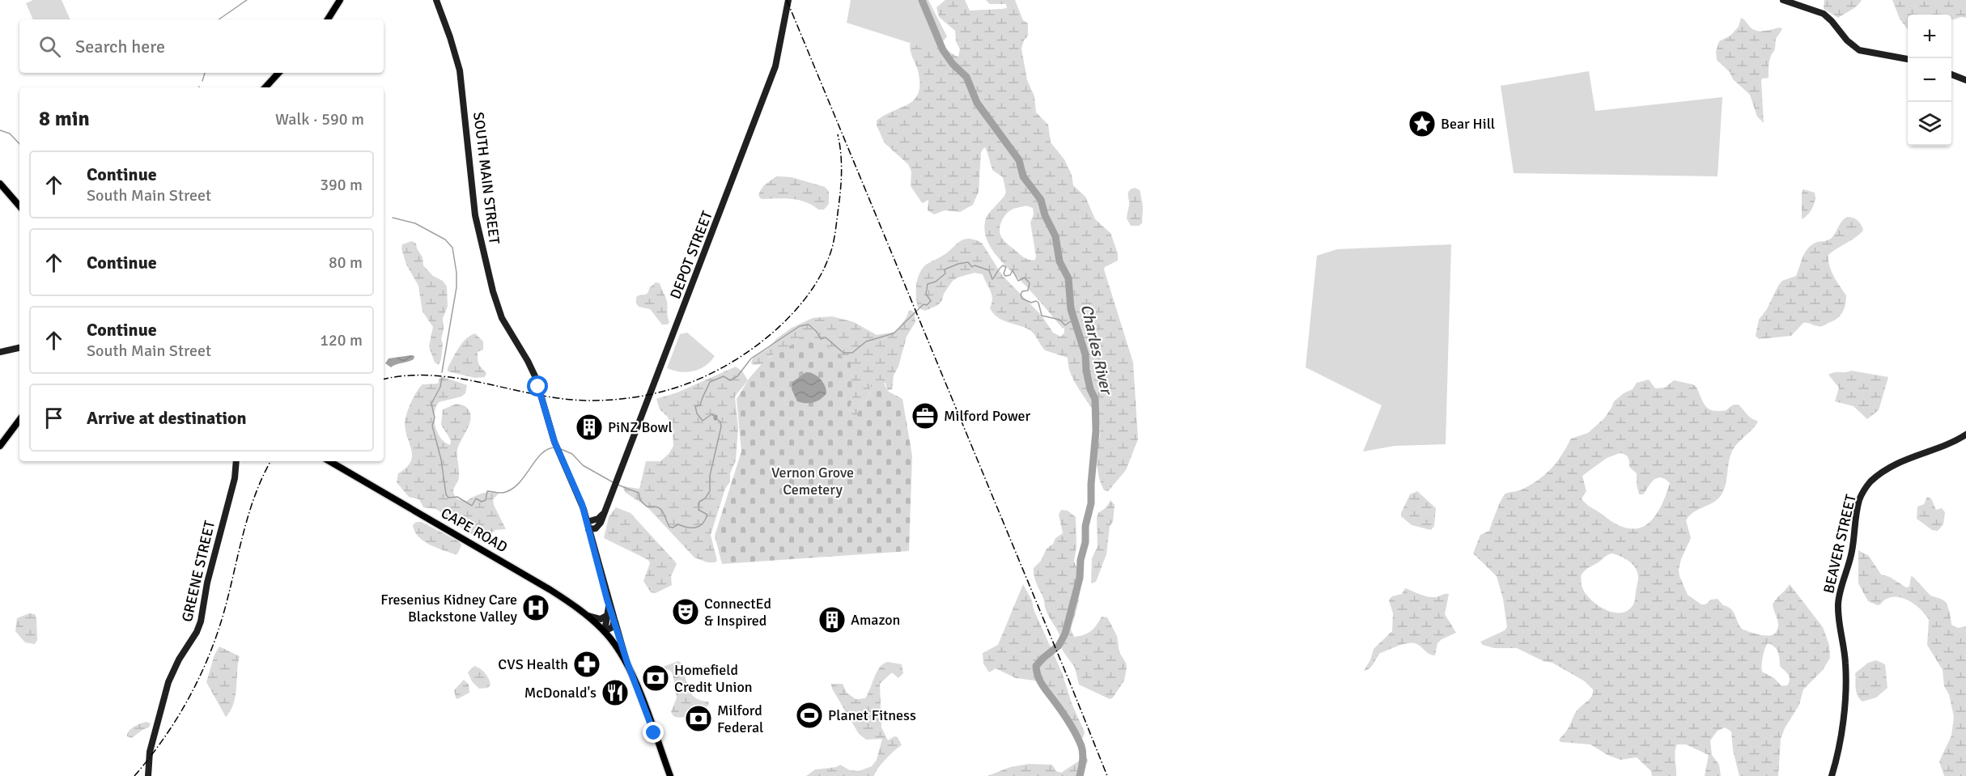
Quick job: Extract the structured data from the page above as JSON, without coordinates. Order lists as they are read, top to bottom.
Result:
{
  "streets": {
    "main road": [
      "SOUTH MAIN STREET",
      "DEPOT STREET",
      "CAPE ROAD",
      "BEAVER STREET",
      "GREENE STREET"
    ]
  },
  "crossings": [
    ["SOUTH MAIN STREET", "DEPOT STREET"]
  ],
  "water": ["Charles River"],
  "parks": ["Vernon Grove Cemetery"],
  "places": {
    "place": ["Bear Hill"],
    "office": ["Milford Power"],
    "building": ["PiNZ Bowl", "Amazon"],
    "hospital": ["Fresenius Kidney Care Blackstone Valley"],
    "theatre": ["ConnectEd & Inspired"],
    "pharmacy": ["CVS Health"],
    "bank": ["Homefield Credit Union", "Milford Federal"],
    "restaurant": ["McDonald's"],
    "sports": ["Planet Fitness"]
  },
  "page": {
    "map_buttons": ["+", "−"],
    "search": "Search here",
    "heading": ["8 min", "Walk · 590 m"],
    "list": [
      ["Continue", "South Main Street", "390 m"],
      ["Continue", "80 m"],
      ["Continue", "South Main Street", "120 m"],
      "Arrive at destination"
    ]
  }
}
